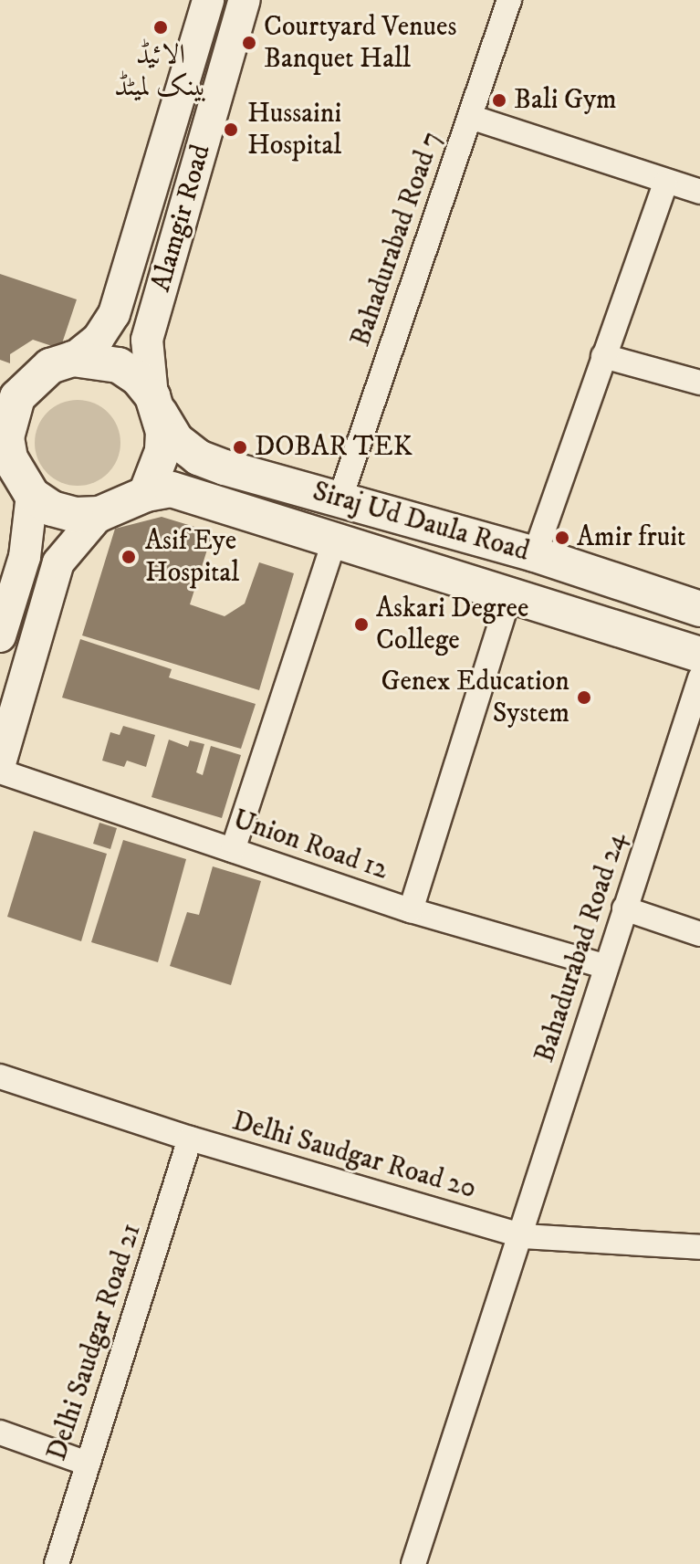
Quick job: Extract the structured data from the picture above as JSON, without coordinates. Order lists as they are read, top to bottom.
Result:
{
  "streets": {
    "main road": ["Siraj Ud Daula Road"],
    "street": [
      "Alamgir Road",
      "Bahadurabad Road 7",
      "Union Road 12",
      "Bahadurabad Road 24",
      "Delhi Saudgar Road 20",
      "Delhi Saudgar Road 21"
    ]
  },
  "crossings": [
    ["Alamgir Road", "Siraj Ud Daula Road"],
    ["Bahadurabad Road 7", "Siraj Ud Daula Road"],
    ["Union Road 12", "Bahadurabad Road 24"],
    ["Bahadurabad Road 24", "Delhi Saudgar Road 20"],
    ["Delhi Saudgar Road 20", "Delhi Saudgar Road 21"]
  ],
  "places": [
    "الائیڈ بینک لمیٹڈ",
    "Courtyard Venues Banquet Hall",
    "Bali Gym",
    "Hussaini Hospital",
    "DOBAR TEK",
    "Amir fruit",
    "Asif Eye Hospital",
    "Askari Degree College",
    "Genex Education System"
  ]
}
